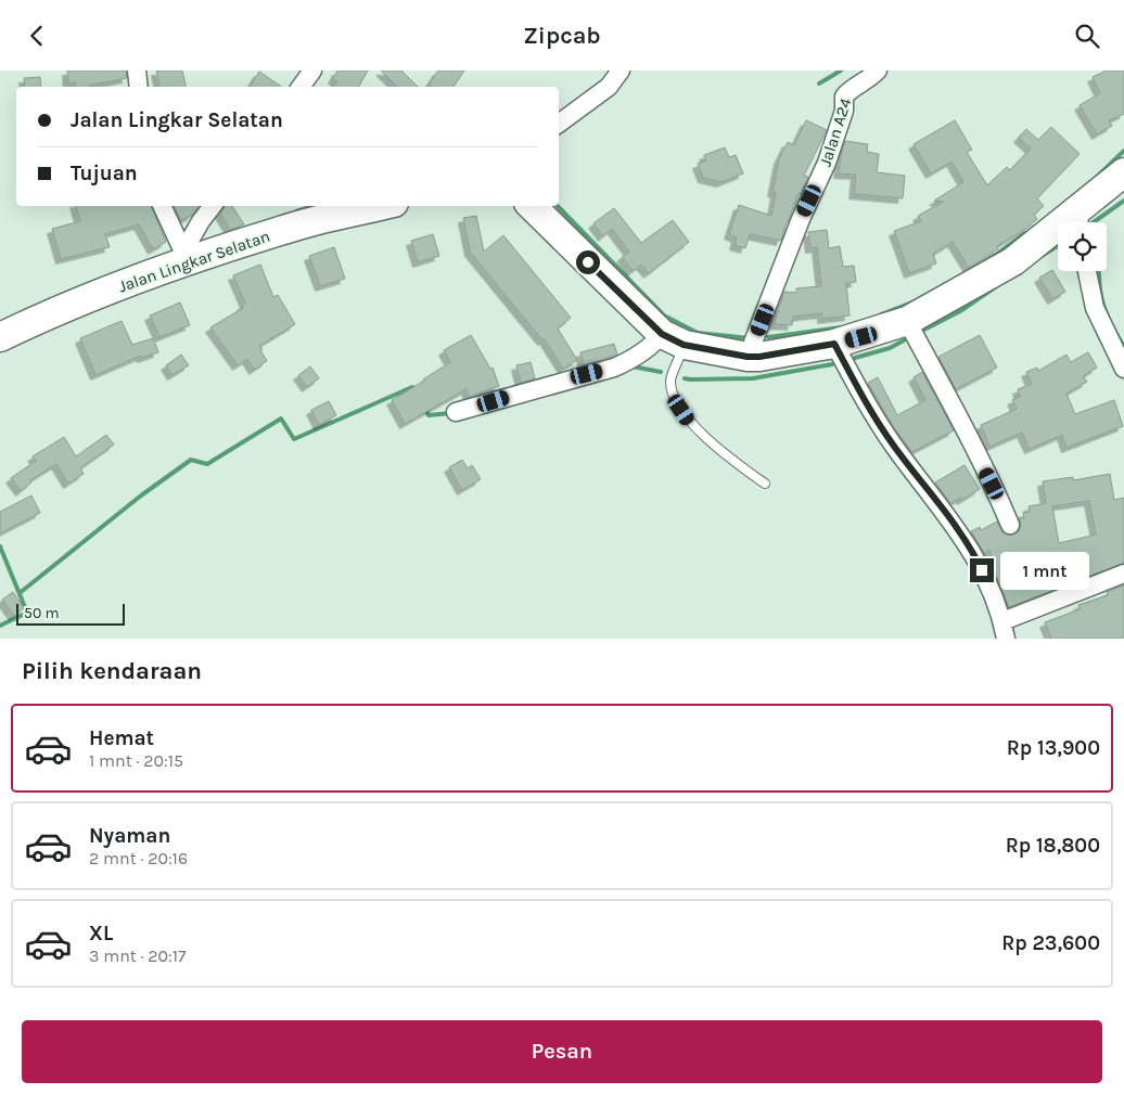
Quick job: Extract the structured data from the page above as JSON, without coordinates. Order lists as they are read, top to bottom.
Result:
{
  "streets": {
    "highway": ["Jalan Lingkar Selatan"],
    "street": ["Jalan A24"]
  },
  "scale_bar": "50 m",
  "page": {
    "header": "Zipcab",
    "banner": ["Jalan Lingkar Selatan", "Tujuan"],
    "bubble": "1 mnt",
    "scale": "50 m",
    "heading": "Pilih kendaraan",
    "list": [
      {
        "name": "Hemat",
        "note": "1 mnt · 20:15",
        "value": "Rp 13,900"
      },
      {
        "name": "Nyaman",
        "note": "2 mnt · 20:16",
        "value": "Rp 18,800"
      },
      {
        "name": "XL",
        "note": "3 mnt · 20:17",
        "value": "Rp 23,600"
      }
    ],
    "buttons": "Pesan"
  }
}
